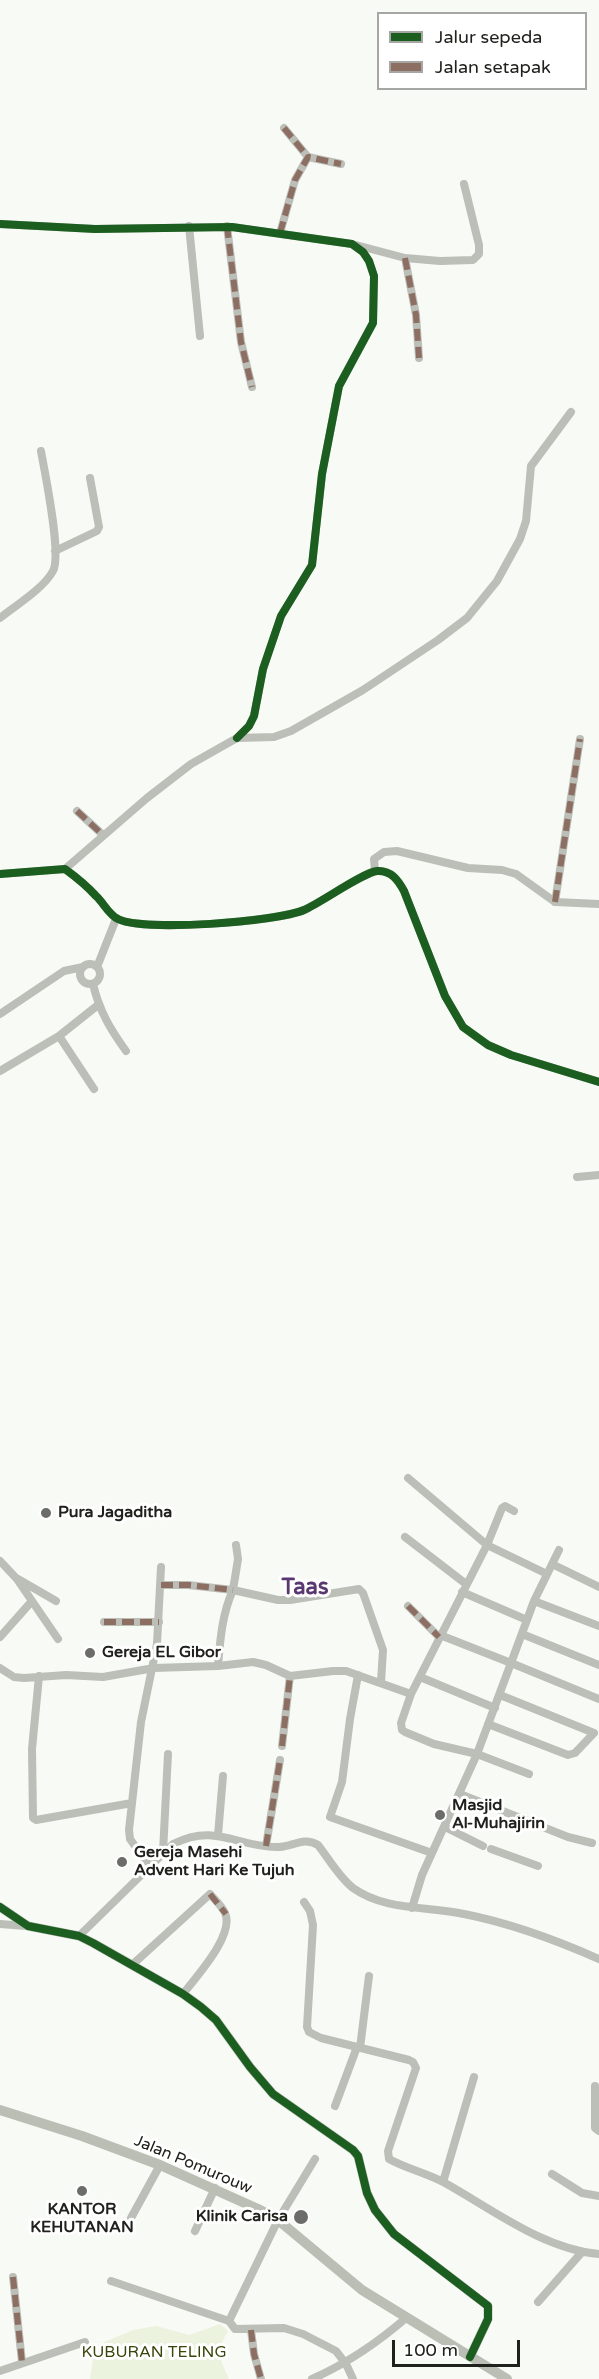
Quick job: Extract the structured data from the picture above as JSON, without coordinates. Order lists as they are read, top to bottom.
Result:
{
  "streets": {
    "main road": ["Jalan Pomurouw"]
  },
  "districts": ["Taas"],
  "parks": ["KUBURAN TELING"],
  "places": [
    "Pura Jagaditha",
    "Gereja EL Gibor",
    "Masjid Al-Muhajirin",
    "Gereja Masehi Advent Hari Ke Tujuh",
    "KANTOR KEHUTANAN",
    "Klinik Carisa"
  ],
  "legend": ["Jalur sepeda", "Jalan setapak"],
  "scale_bar": "100 m"
}
